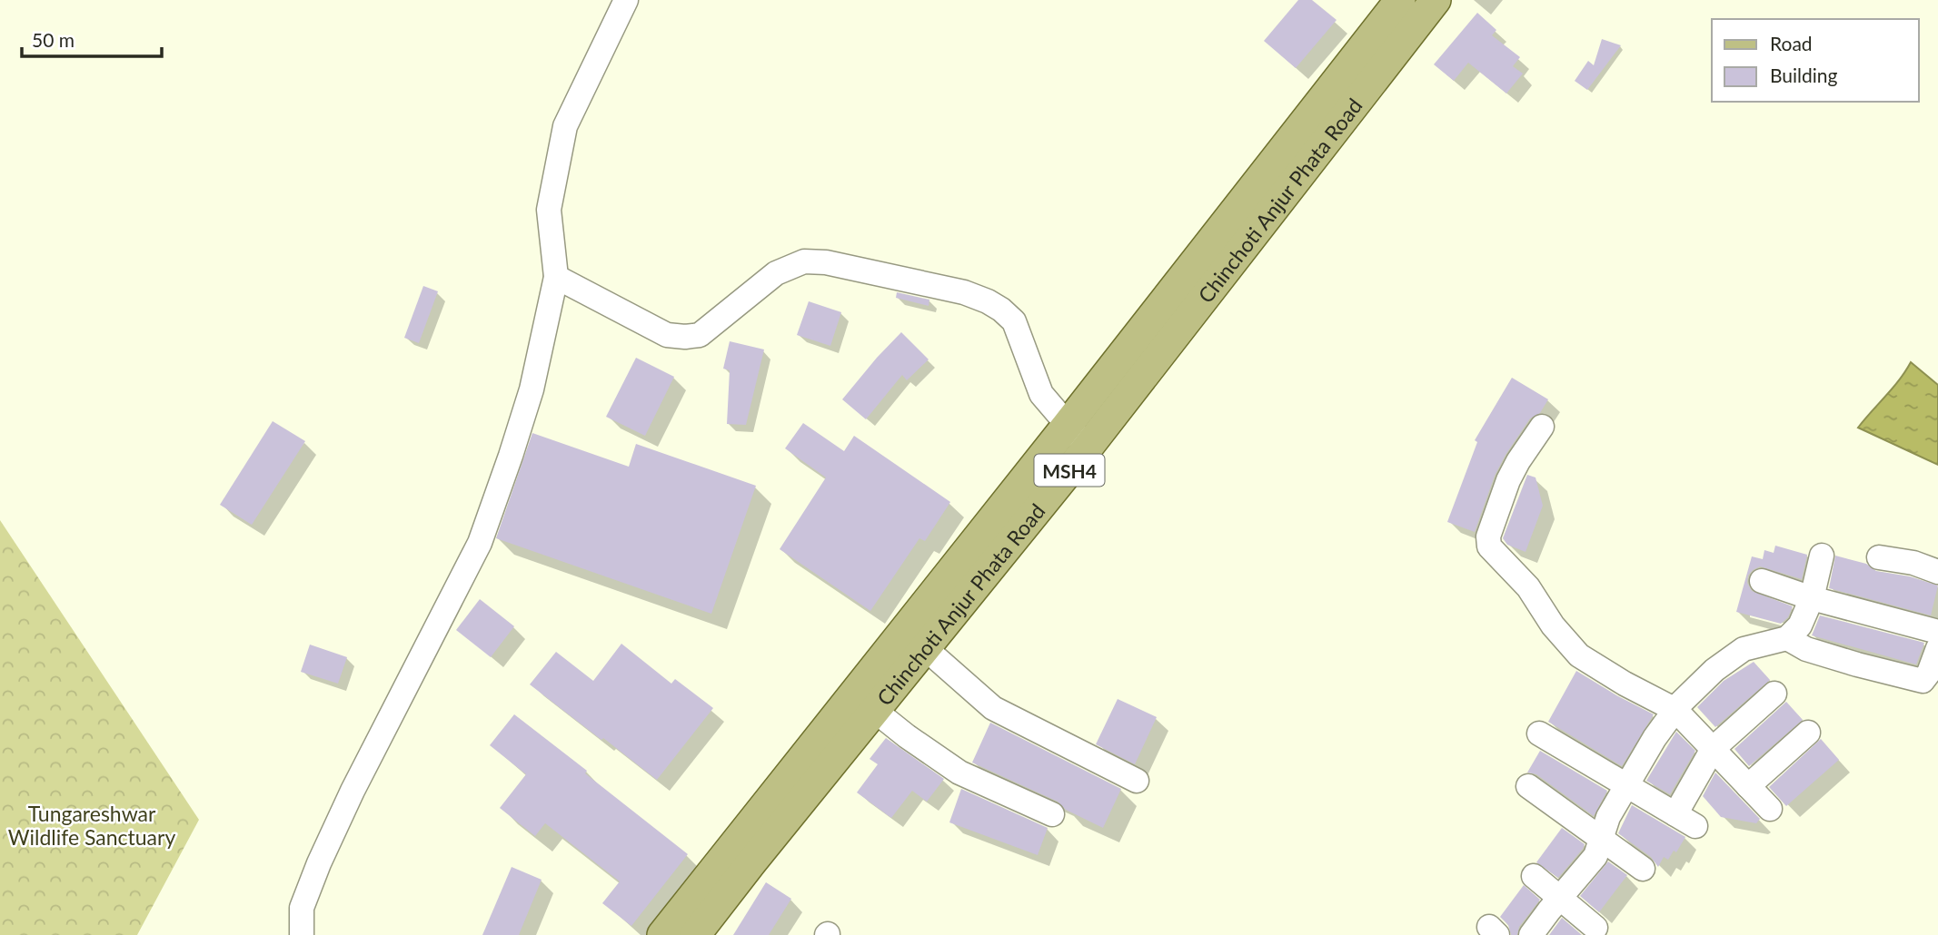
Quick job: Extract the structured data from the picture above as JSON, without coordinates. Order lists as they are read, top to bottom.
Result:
{
  "streets": {
    "main road": ["Chinchoti Anjur Phata Road", "MSH4"]
  },
  "parks": ["Tungareshwar Wildlife Sanctuary"],
  "legend": ["Road", "Building"],
  "scale_bar": "50 m"
}
